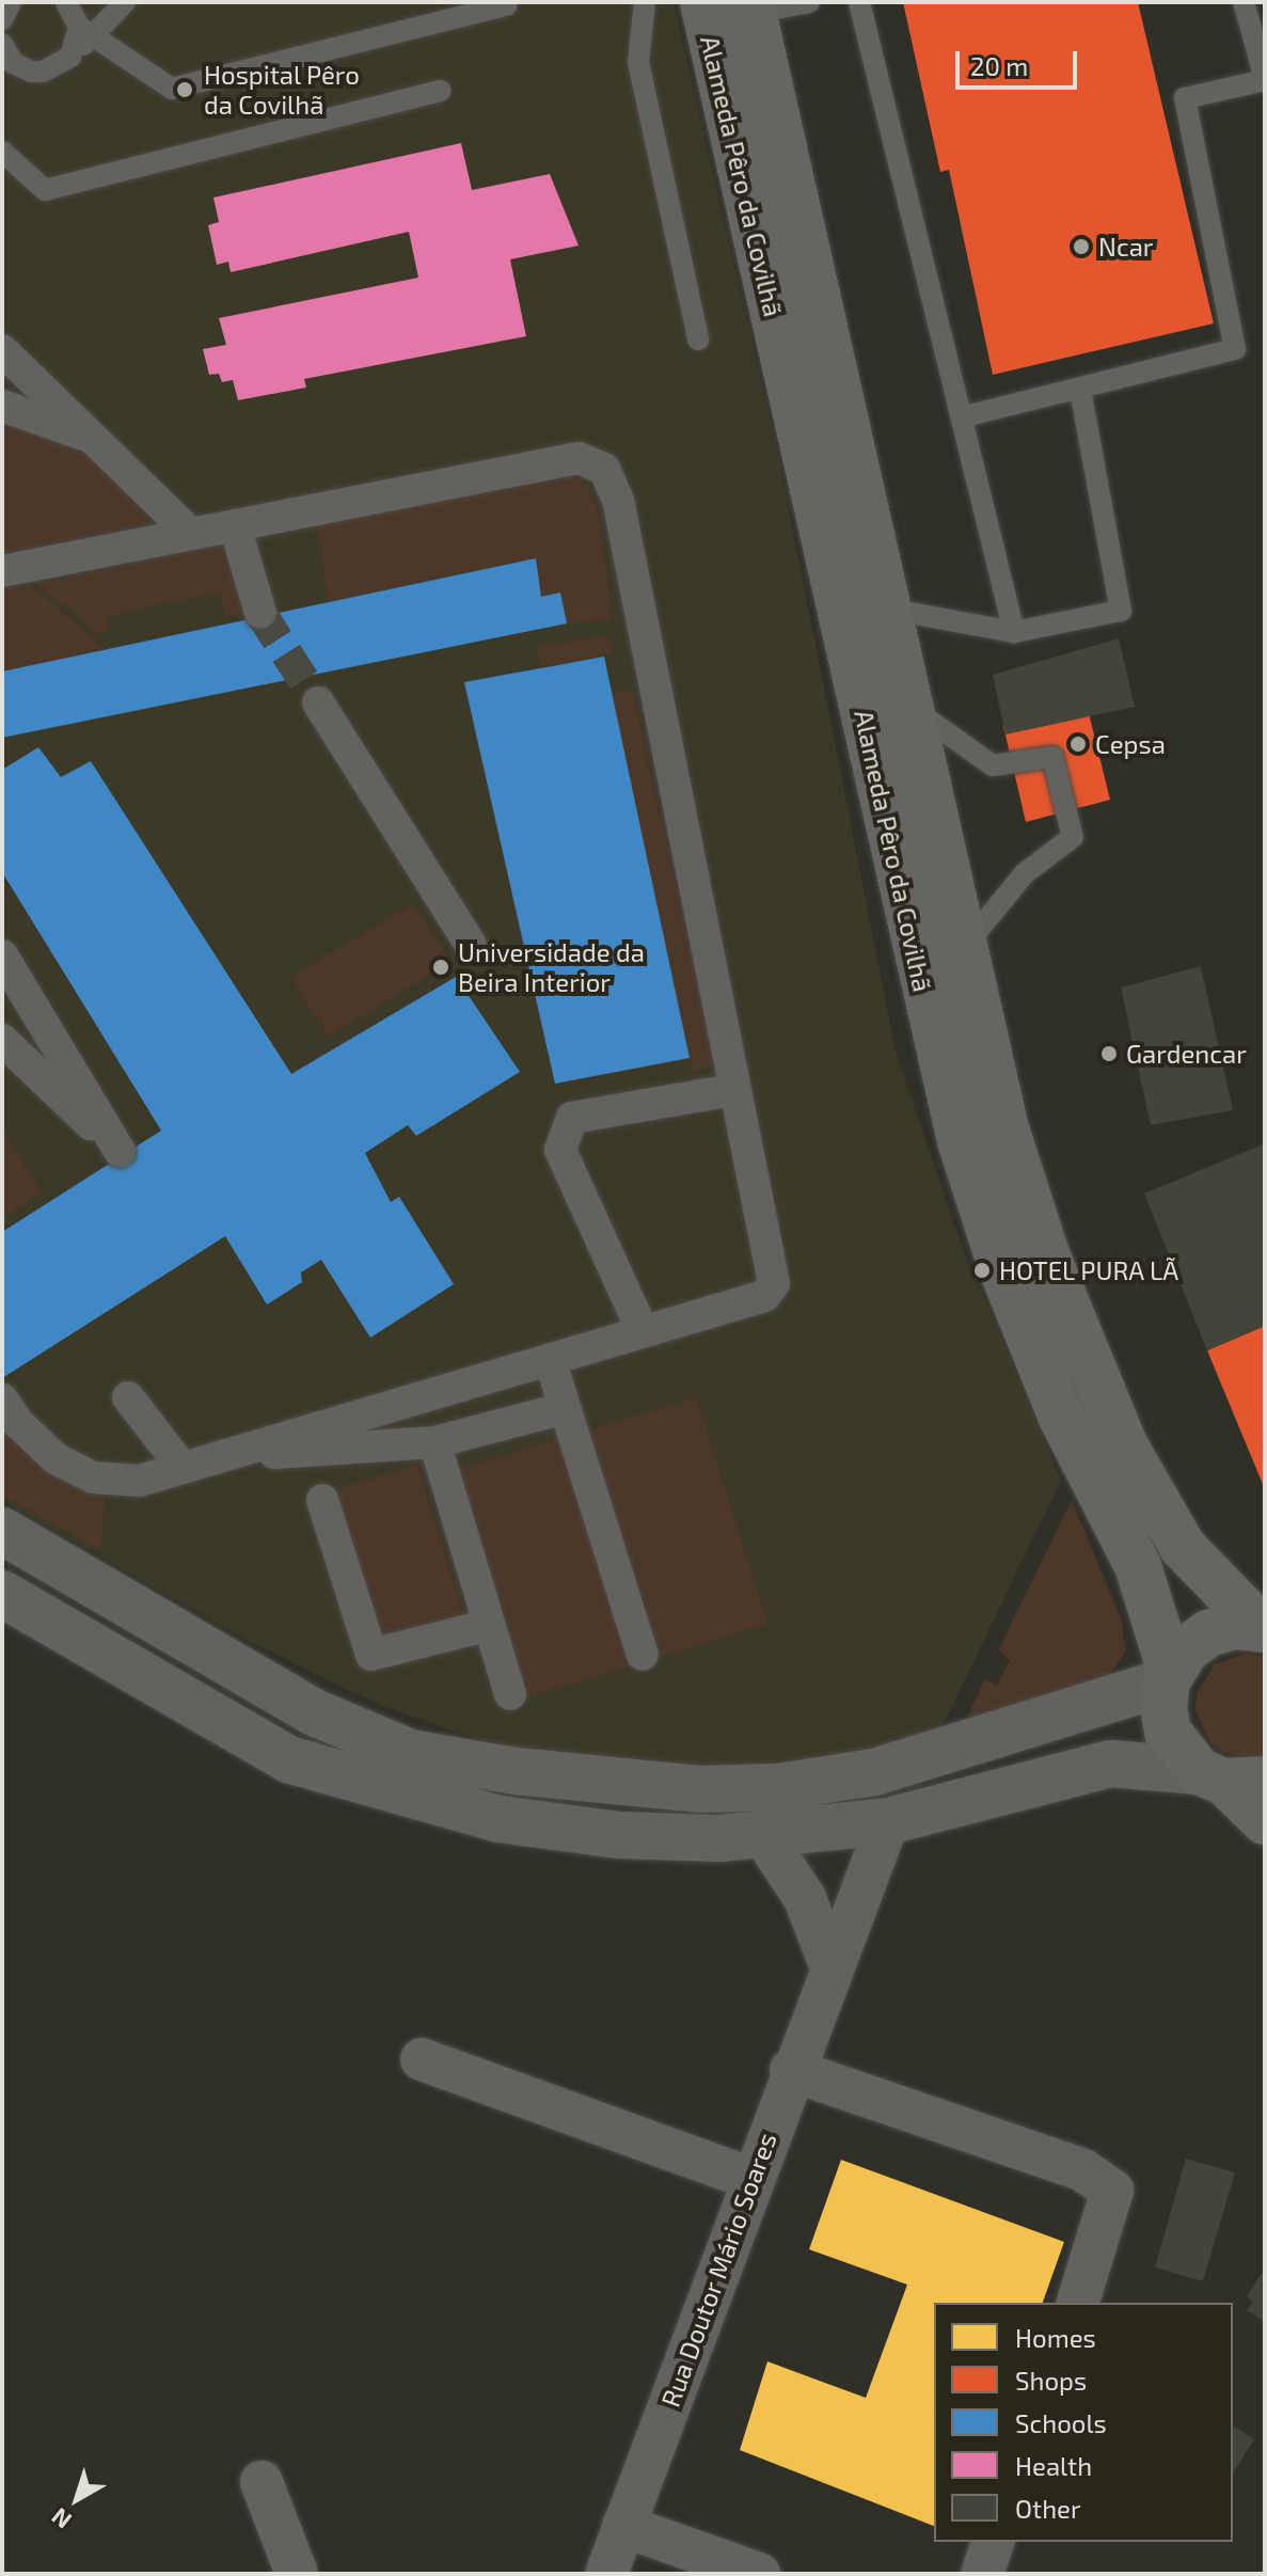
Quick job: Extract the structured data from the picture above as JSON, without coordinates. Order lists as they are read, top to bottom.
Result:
{
  "streets": {
    "main road": ["Alameda Pêro da Covilhã"],
    "street": ["Rua Doutor Mário Soares"]
  },
  "places": [
    "Hospital Pêro da Covilhã",
    "Ncar",
    "Cepsa",
    "Universidade da Beira Interior",
    "Gardencar",
    "HOTEL PURA LÃ"
  ],
  "legend": [
    "Homes",
    "Shops",
    "Schools",
    "Health",
    "Other"
  ],
  "scale_bar": "20 m",
  "north": "bottom left"
}
